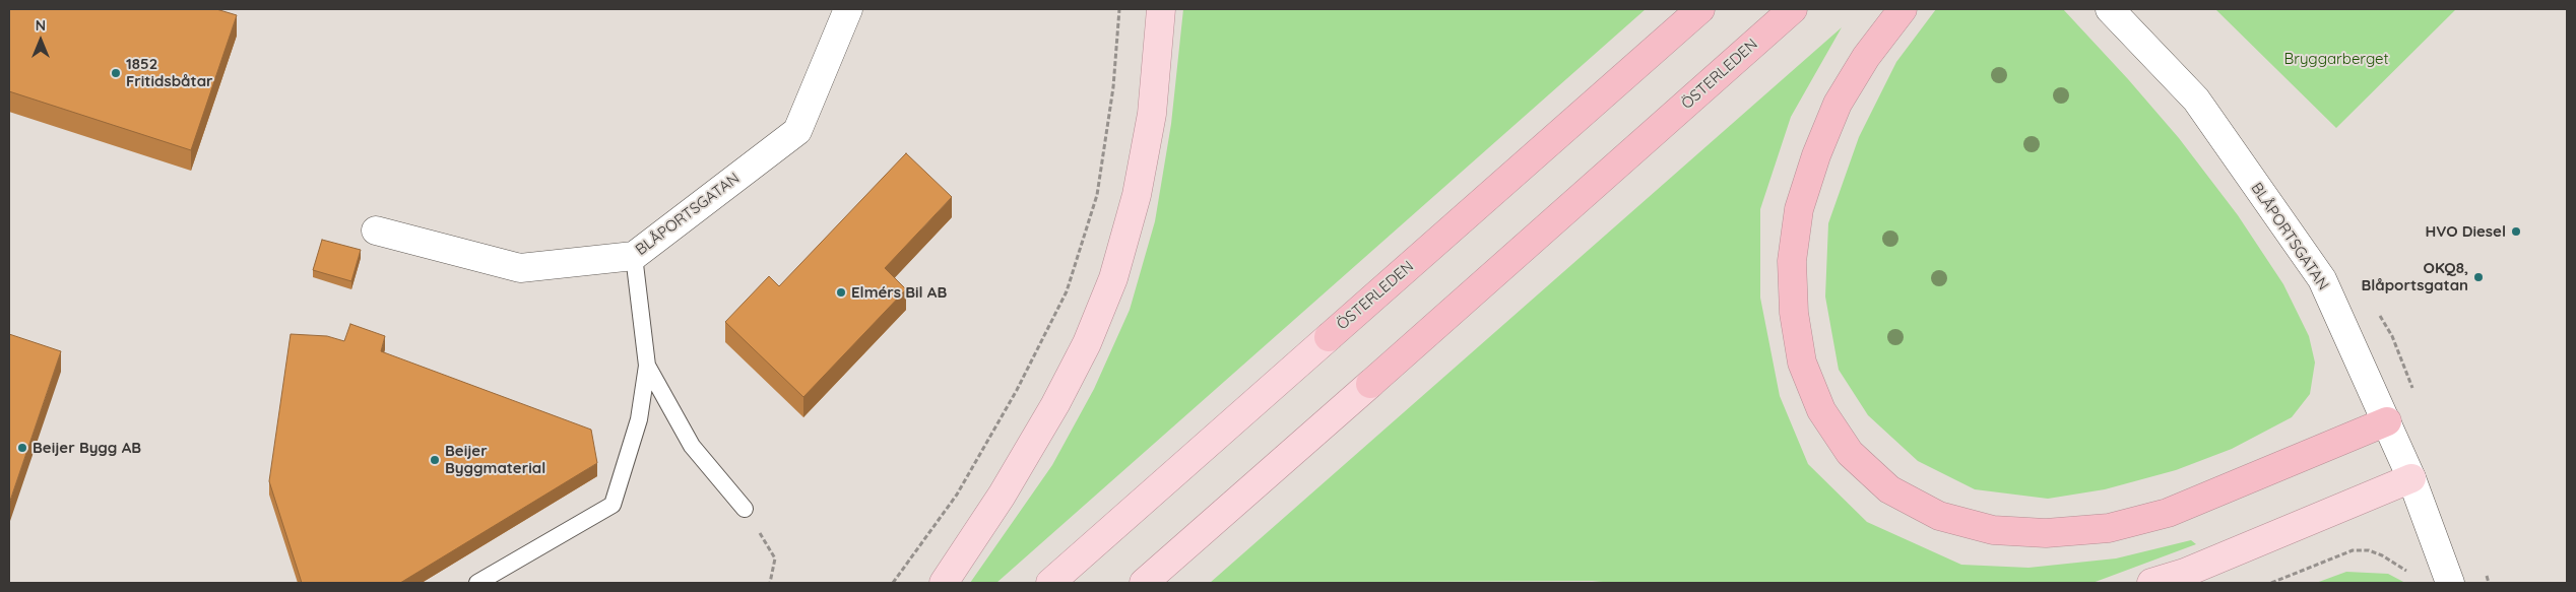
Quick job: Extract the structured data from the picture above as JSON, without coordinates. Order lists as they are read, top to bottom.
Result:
{
  "streets": {
    "highway": ["ÖSTERLEDEN"],
    "street": ["BLÅPORTSGATAN"]
  },
  "parks": ["Bryggarberget"],
  "places": [
    "1852 Fritidsbåtar",
    "HVO Diesel",
    "OKQ8, Blåportsgatan",
    "Elmérs Bil AB",
    "Beijer Bygg AB",
    "Beijer Byggmaterial"
  ],
  "north": "top"
}
